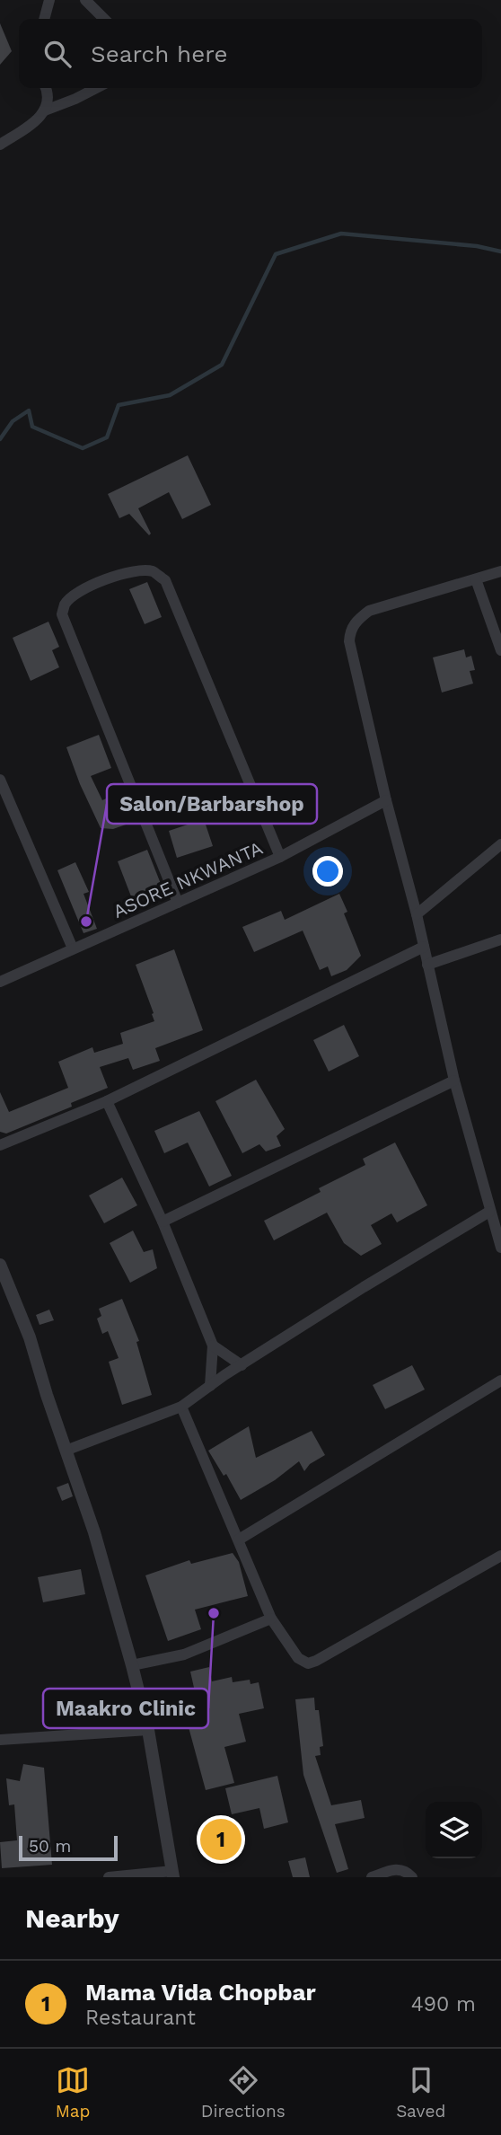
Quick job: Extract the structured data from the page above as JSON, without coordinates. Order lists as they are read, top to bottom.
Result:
{
  "streets": {
    "street": ["ASORE NKWANTA"]
  },
  "places": ["Salon/Barbarshop", "Maakro Clinic"],
  "scale_bar": "50 m",
  "page": {
    "search": "Search here",
    "pins": "1",
    "scale": "50 m",
    "heading": "Nearby",
    "list": [
      {
        "mark": "1",
        "name": "Mama Vida Chopbar",
        "note": "Restaurant",
        "value": "490 m"
      }
    ],
    "nav": ["Map", "Directions", "Saved"]
  }
}
